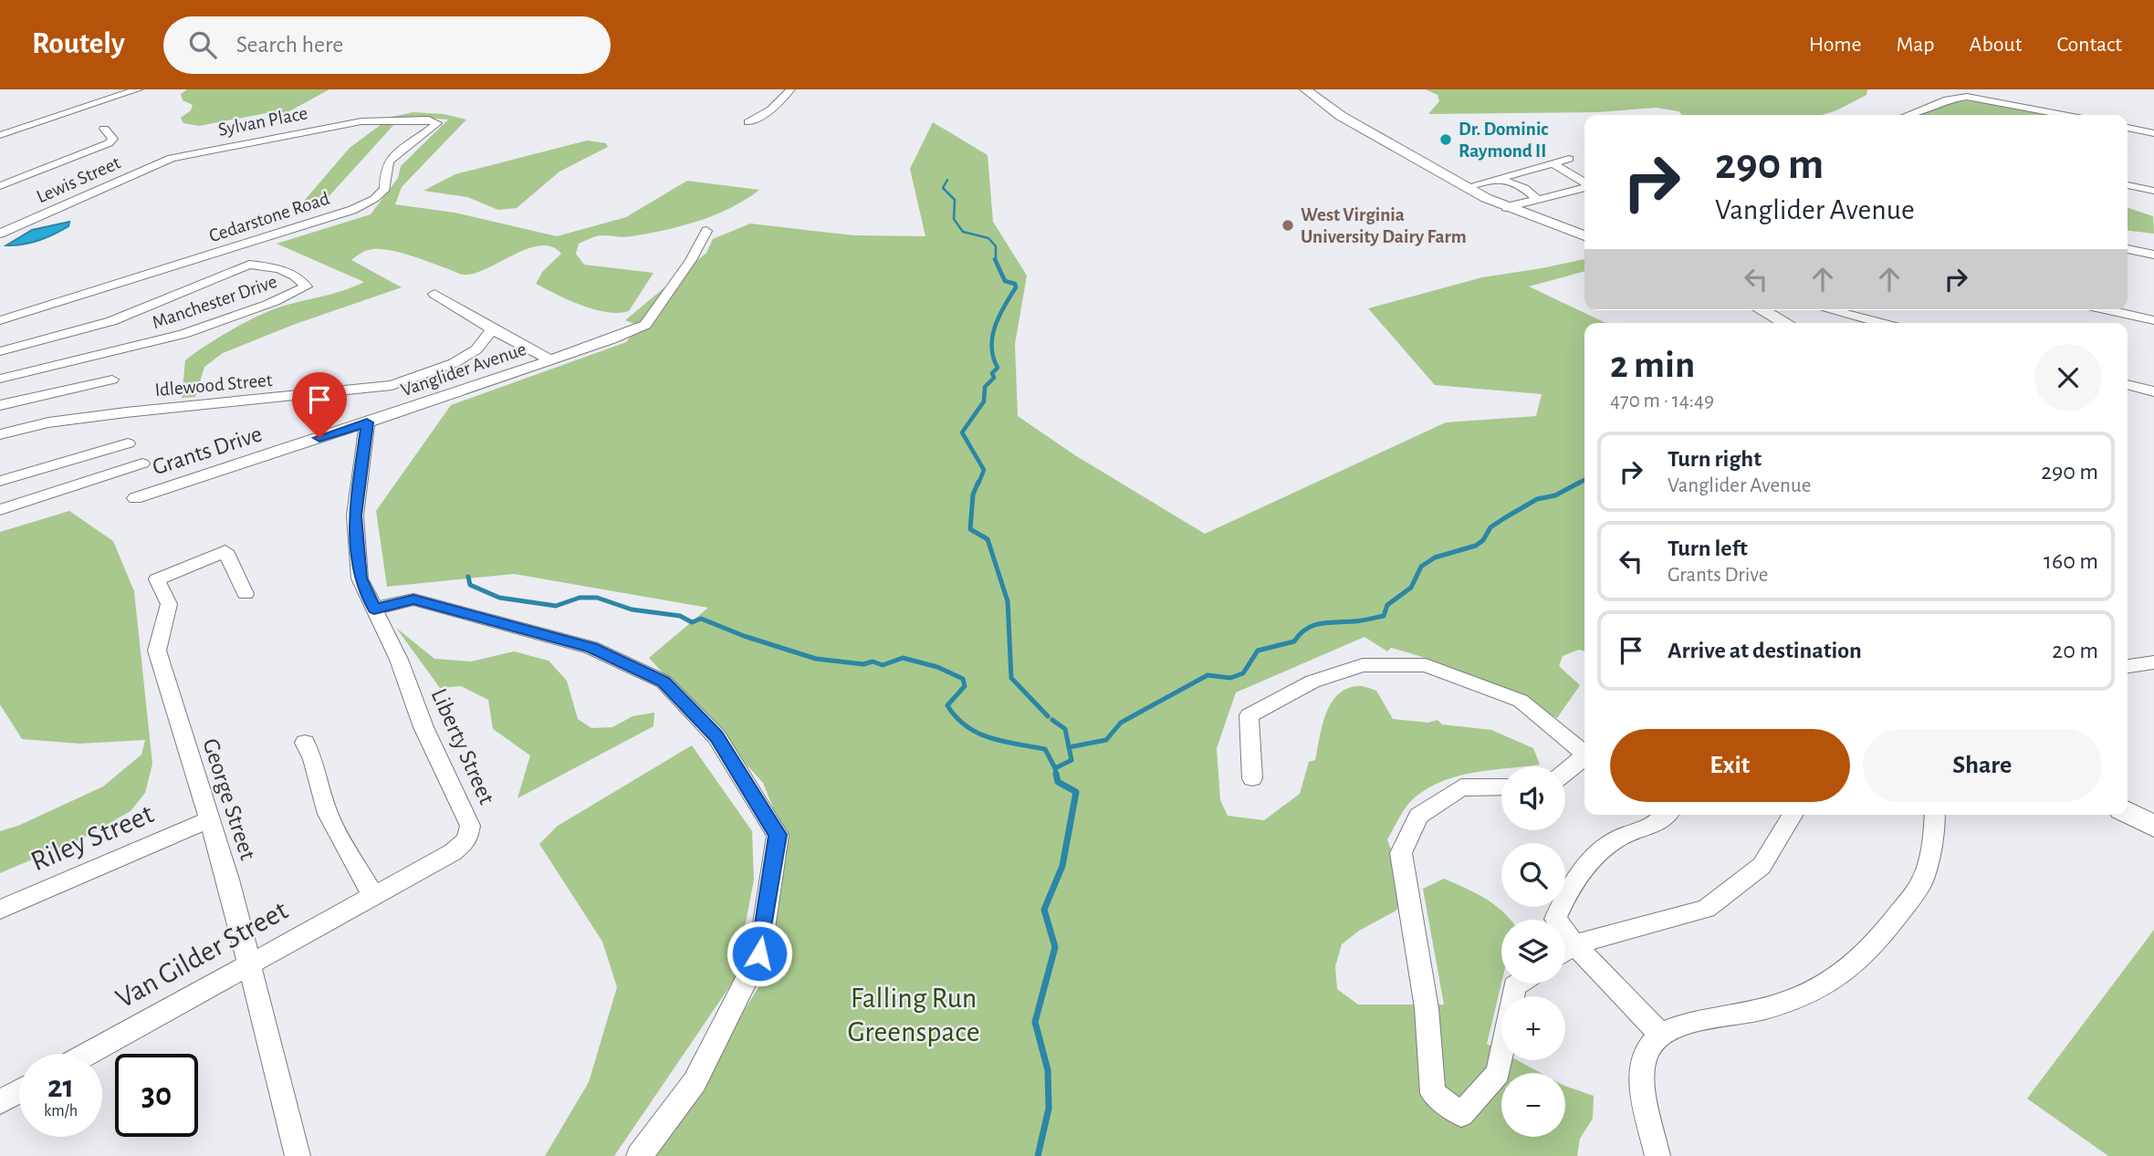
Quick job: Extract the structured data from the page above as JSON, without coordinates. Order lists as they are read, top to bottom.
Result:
{
  "streets": {
    "street": [
      "Sylvan Place",
      "Lewis Street",
      "Cedarstone Road",
      "Manchester Drive",
      "Vanglider Avenue",
      "Idlewood Street",
      "Grants Drive",
      "Liberty Street",
      "George Street",
      "Riley Street",
      "Van Gilder Street"
    ]
  },
  "crossings": [
    ["Sylvan Place", "Lewis Street"],
    ["Sylvan Place", "Cedarstone Road"],
    ["Vanglider Avenue", "Grants Drive"],
    ["Liberty Street", "Van Gilder Street"],
    ["George Street", "Riley Street"],
    ["George Street", "Van Gilder Street"]
  ],
  "parks": ["Falling Run Greenspace"],
  "places": ["Dr. Dominic Raymond II", "West Virginia University Dairy Farm"],
  "page": {
    "header": "Routely",
    "search": "Search here",
    "nav": [
      "Home",
      "Map",
      "About",
      "Contact"
    ],
    "turn": ["290 m", "Vanglider Avenue"],
    "heading": ["2 min", "470 m · 14:49"],
    "list": [
      {
        "name": "Turn right",
        "note": "Vanglider Avenue",
        "value": "290 m"
      },
      {
        "name": "Turn left",
        "note": "Grants Drive",
        "value": "160 m"
      },
      {
        "name": "Arrive at destination",
        "value": "20 m"
      }
    ],
    "buttons": ["Exit", "Share"],
    "map_buttons": ["+", "−"],
    "speed": "21 km/h",
    "limit": "30"
  }
}
